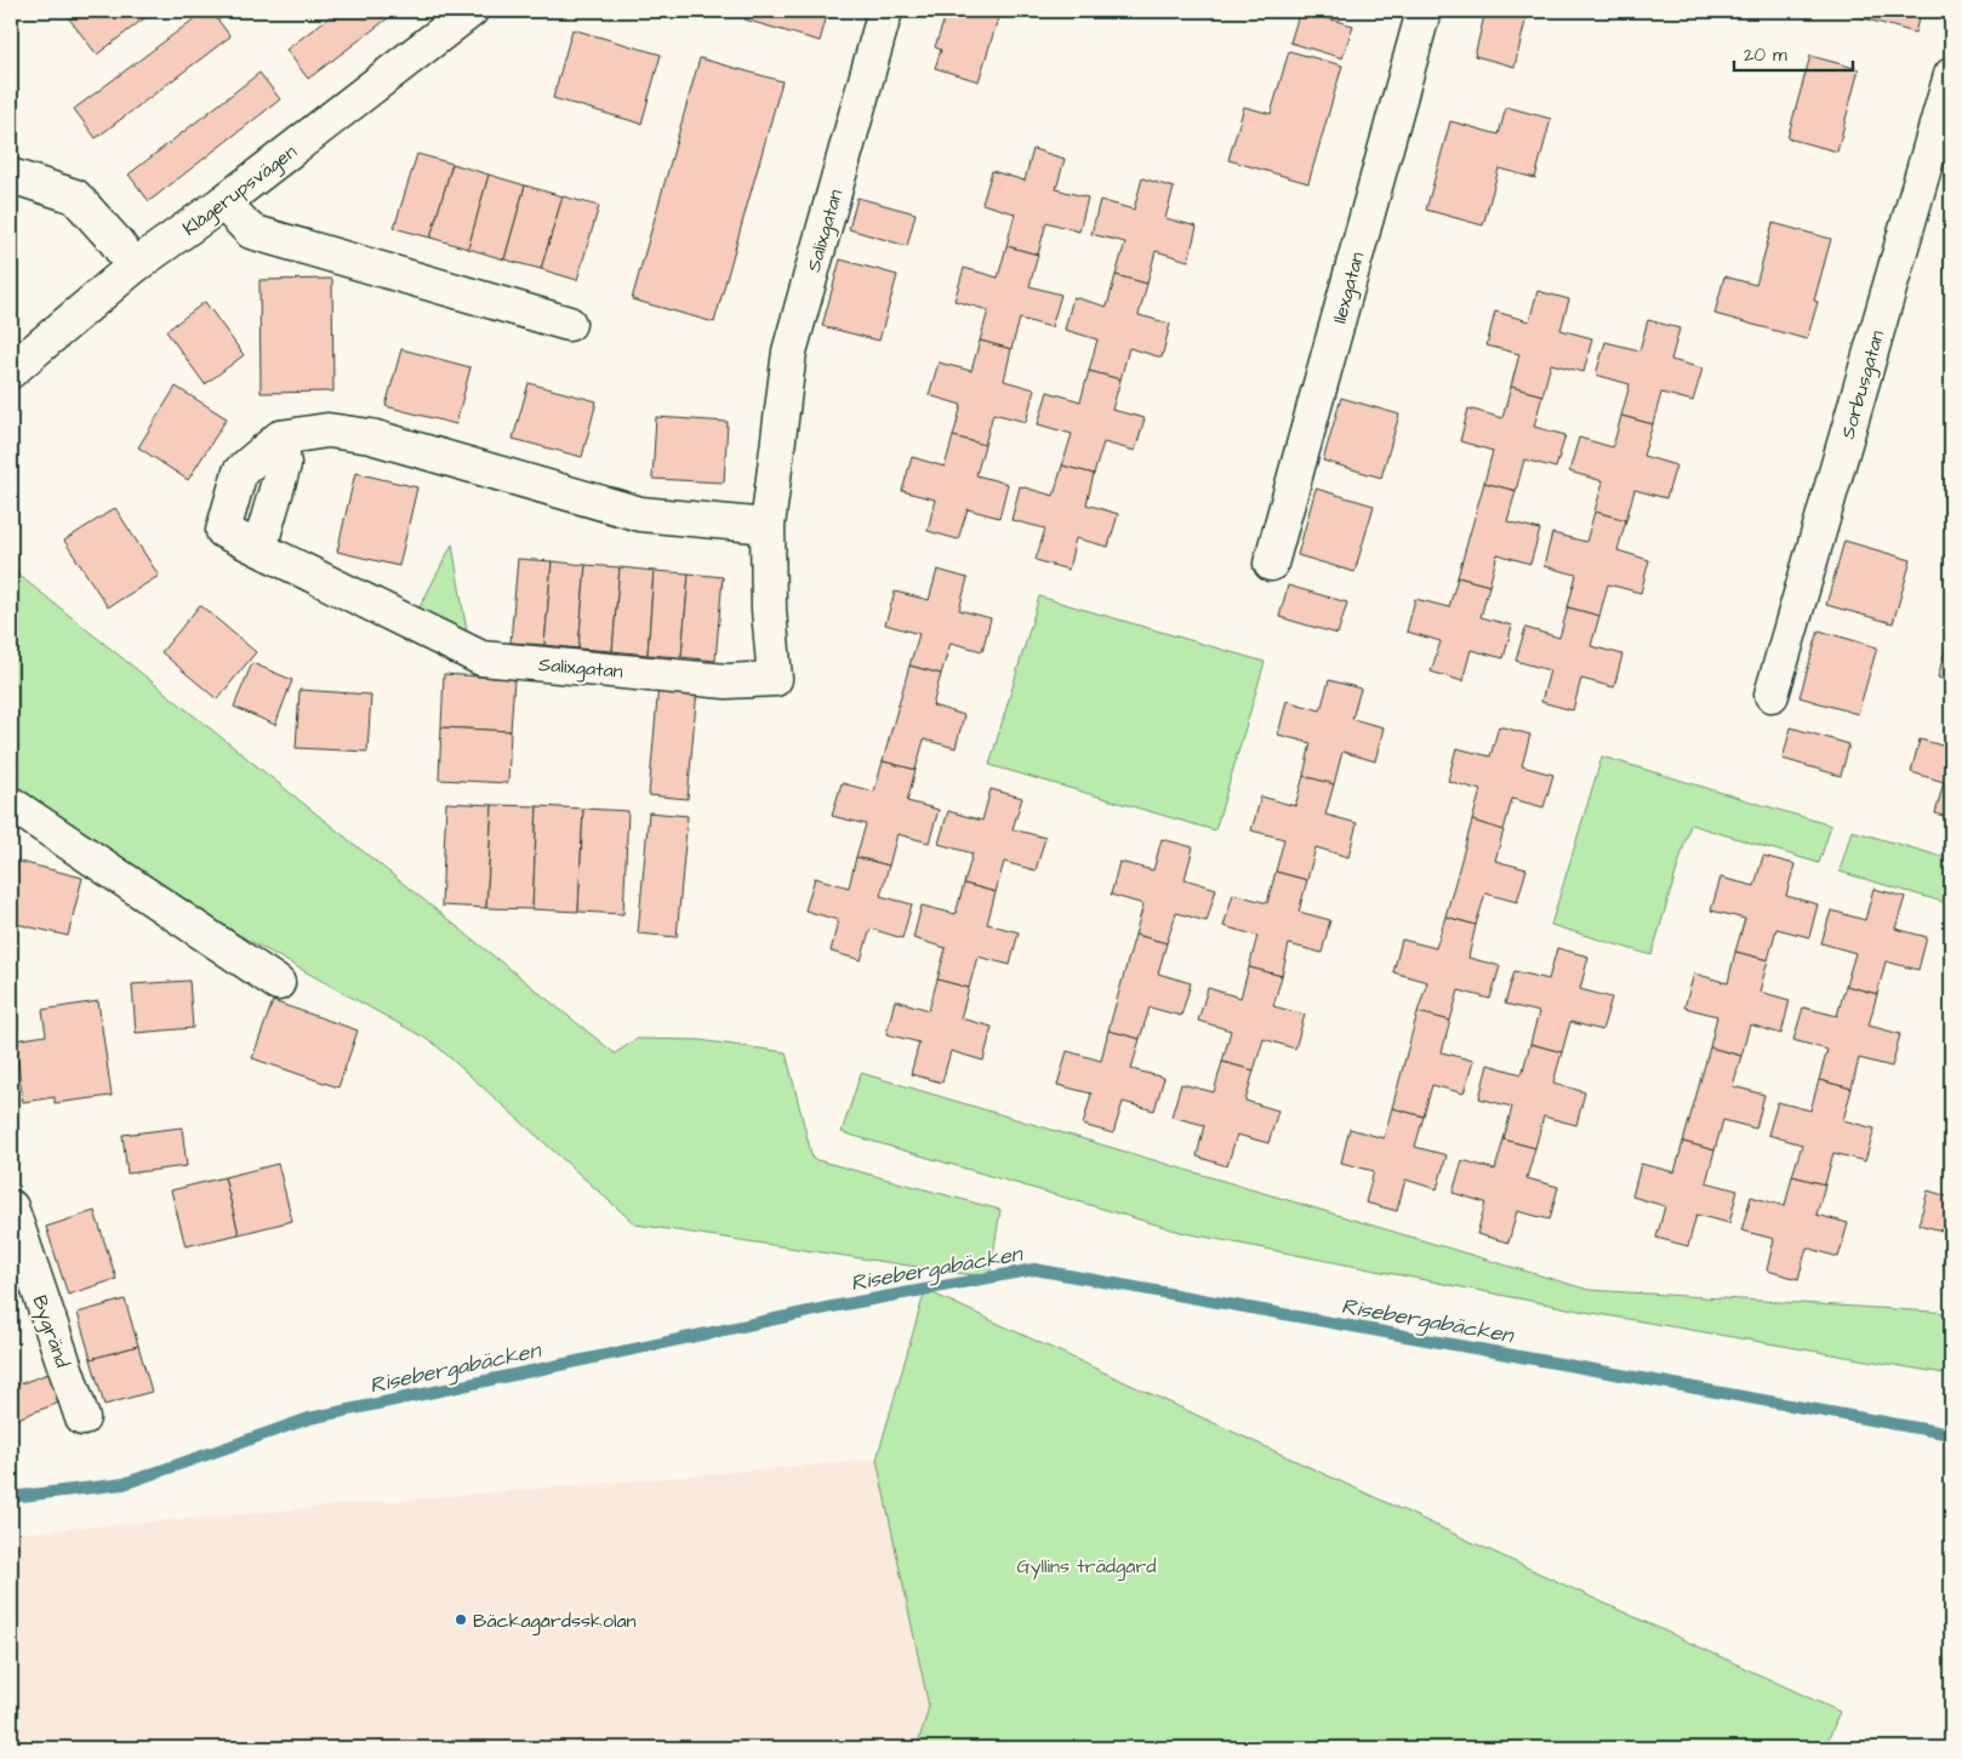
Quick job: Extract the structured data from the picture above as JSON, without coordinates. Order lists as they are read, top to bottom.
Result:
{
  "streets": {
    "street": [
      "Klågerupsvägen",
      "Salixgatan",
      "Ilexgatan",
      "Sorbusgatan",
      "Bygränd"
    ]
  },
  "water": ["Risebergabäcken"],
  "parks": ["Gyllins trädgård"],
  "places": ["Bäckagårdsskolan"],
  "scale_bar": "20 m"
}
